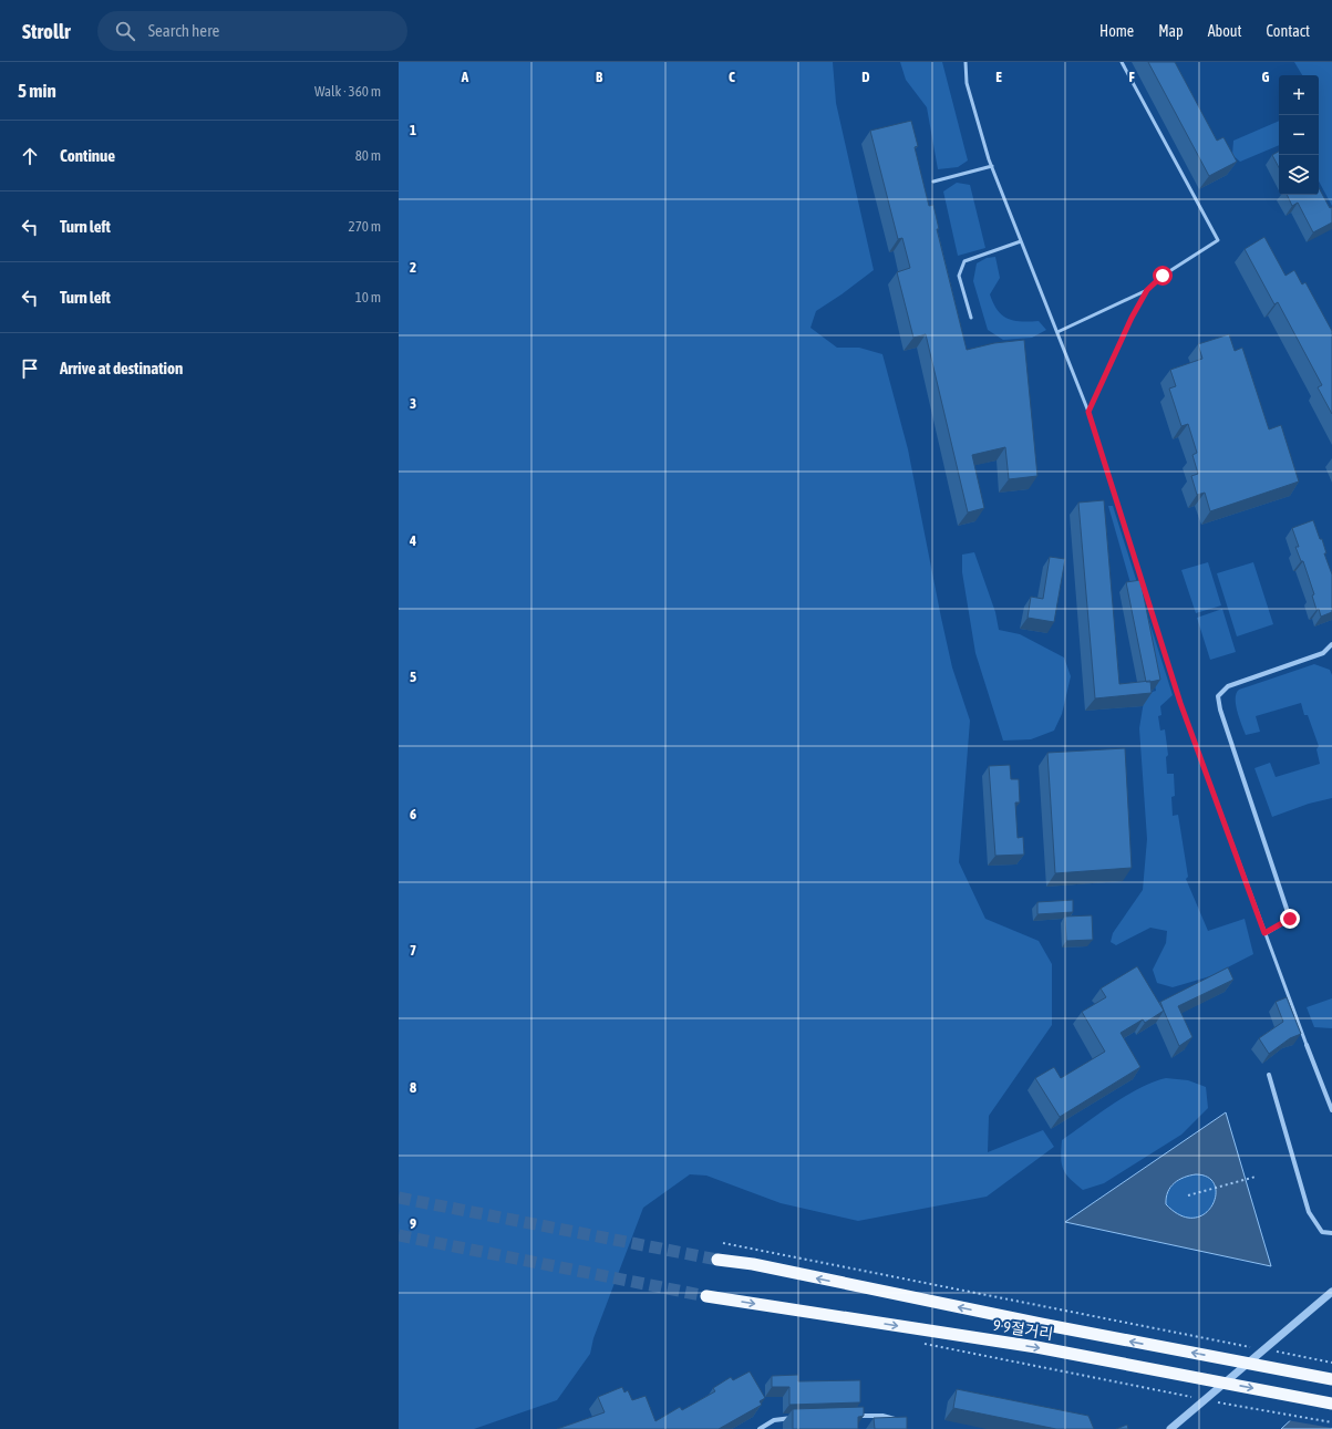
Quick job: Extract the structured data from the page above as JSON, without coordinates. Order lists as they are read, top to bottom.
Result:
{
  "streets": {
    "highway": ["9·9절거리"]
  },
  "page": {
    "header": "Strollr",
    "search": "Search here",
    "nav": [
      "Home",
      "Map",
      "About",
      "Contact"
    ],
    "heading": ["5 min", "Walk · 360 m"],
    "map_buttons": ["+", "−"],
    "list": [
      ["Continue", "80 m"],
      ["Turn left", "270 m"],
      ["Turn left", "10 m"],
      "Arrive at destination"
    ]
  },
  "grid": {
    "columns": [
      "A",
      "B",
      "C",
      "D",
      "E",
      "F",
      "G"
    ],
    "rows": [
      "1",
      "2",
      "3",
      "4",
      "5",
      "6",
      "7",
      "8",
      "9"
    ]
  }
}
